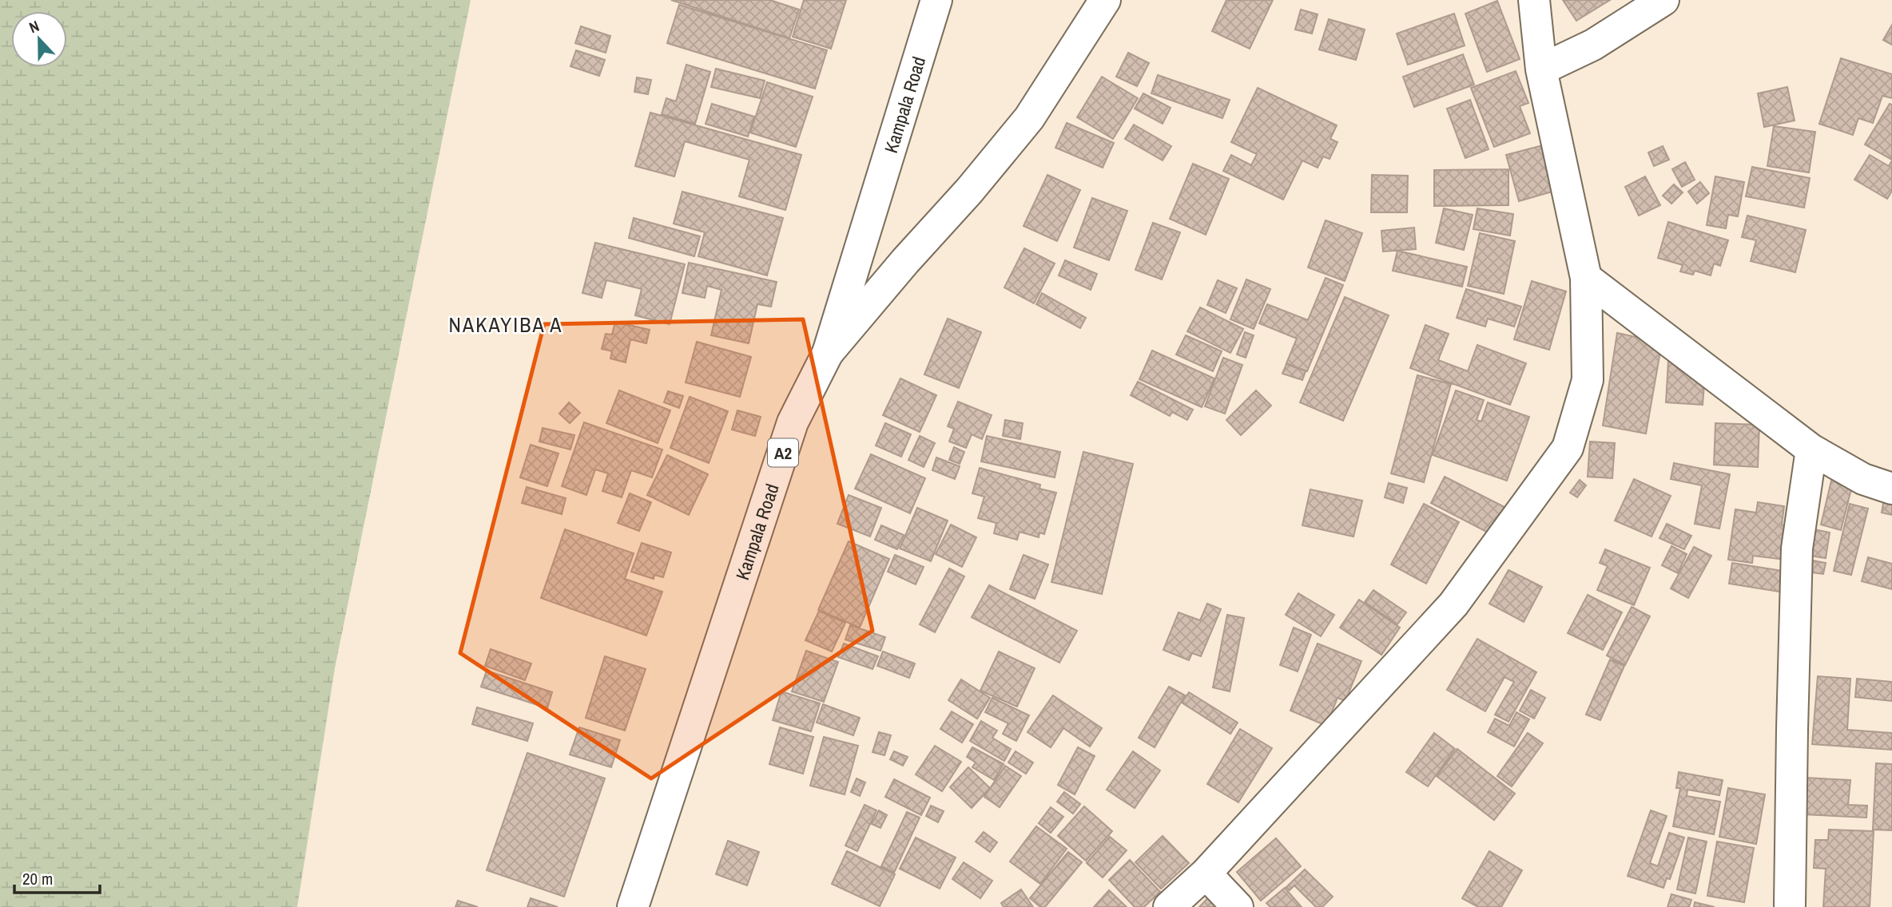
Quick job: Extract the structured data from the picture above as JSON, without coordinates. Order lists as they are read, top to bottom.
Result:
{
  "streets": {
    "street": ["Kampala Road", "A2"]
  },
  "districts": ["NAKAYIBA A"],
  "scale_bar": "20 m",
  "north": "top"
}
